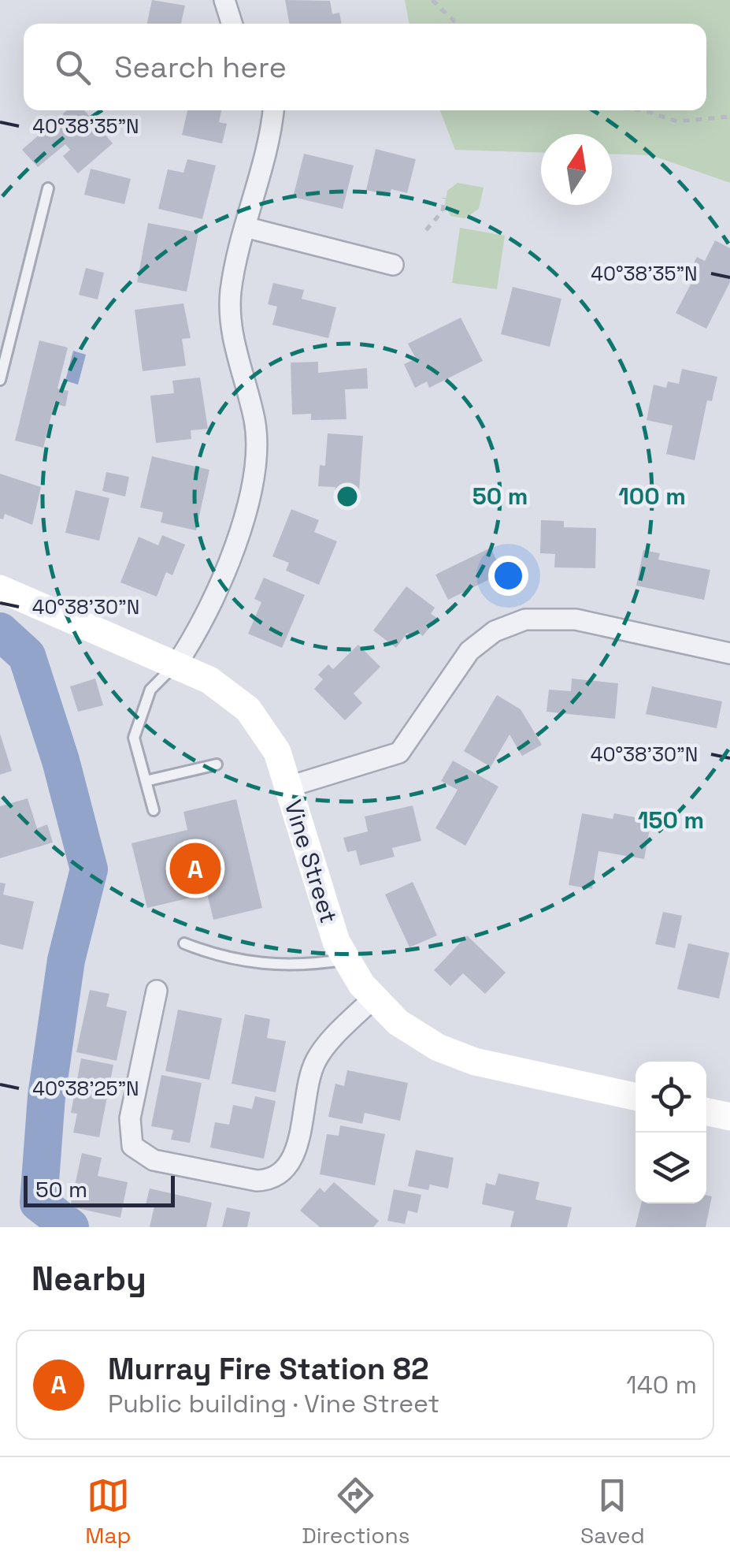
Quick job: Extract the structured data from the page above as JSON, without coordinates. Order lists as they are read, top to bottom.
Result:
{
  "streets": {
    "street": ["Vine Street"]
  },
  "scale_bar": "50 m",
  "north": "top",
  "page": {
    "search": "Search here",
    "pins": "A",
    "scale": "50 m",
    "heading": "Nearby",
    "list": [
      {
        "mark": "A",
        "name": "Murray Fire Station 82",
        "note": "Public building · Vine Street",
        "value": "140 m"
      }
    ],
    "nav": ["Map", "Directions", "Saved"]
  },
  "coordinates": ["40°38'35\"N", "40°38'30\"N", "40°38'25\"N"],
  "rings": ["50 m", "100 m", "150 m"]
}
